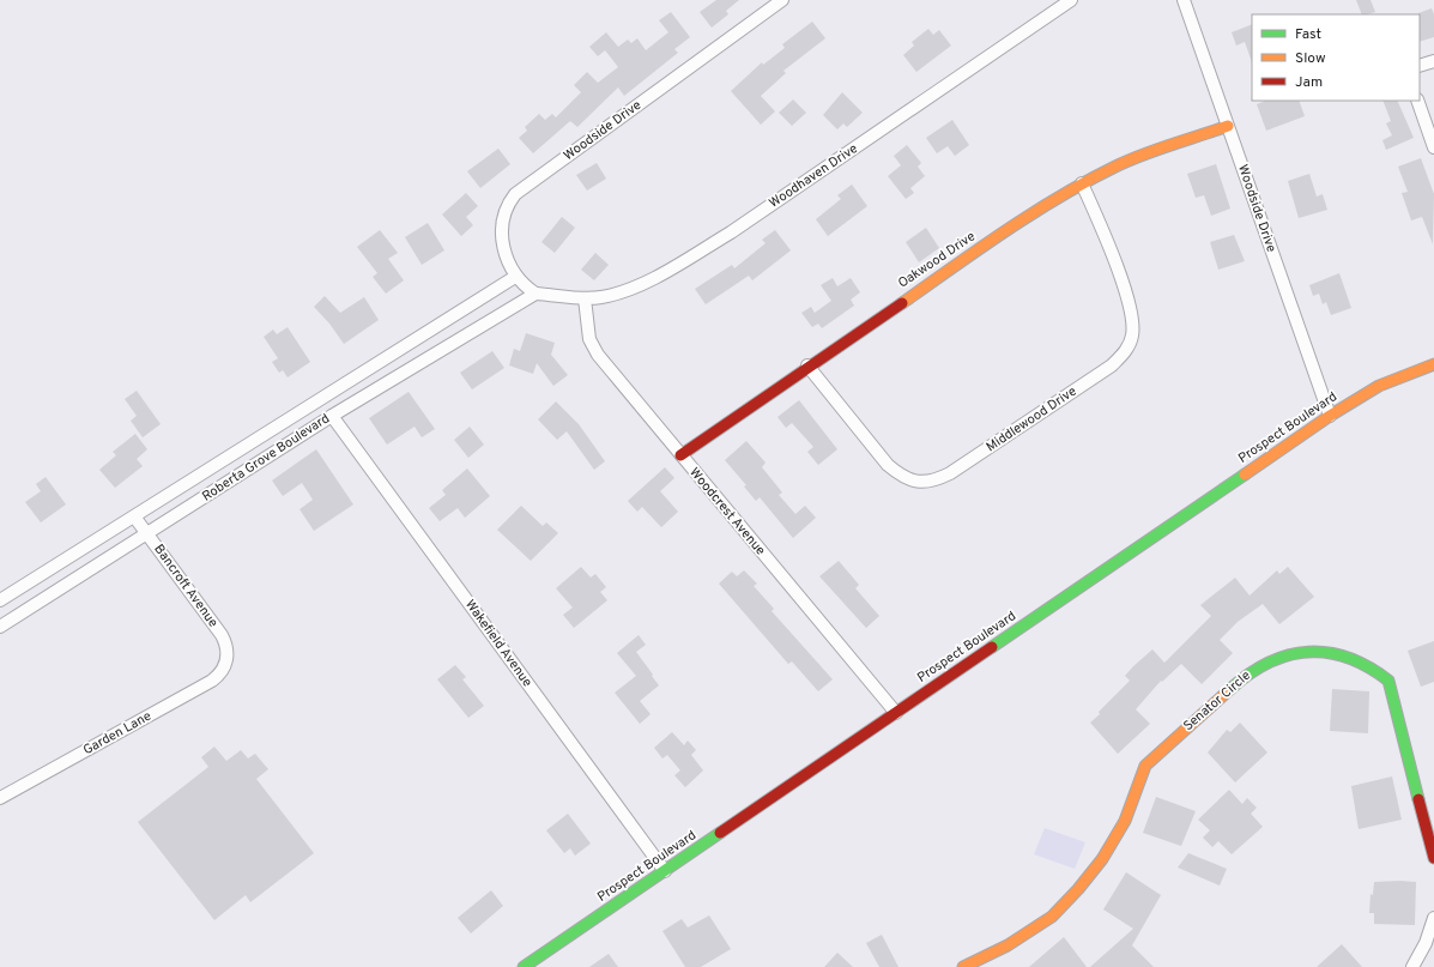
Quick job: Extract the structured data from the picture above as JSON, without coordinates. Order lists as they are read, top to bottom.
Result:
{
  "streets": {
    "street": [
      "Woodside Drive",
      "Woodhaven Drive",
      "Oakwood Drive",
      "Middlewood Drive",
      "Prospect Boulevard",
      "Roberta Grove Boulevard",
      "Woodcrest Avenue",
      "Bancroft Avenue",
      "Wakefield Avenue",
      "Senator Circle",
      "Garden Lane"
    ]
  },
  "crossings": [
    ["Woodside Drive", "Woodhaven Drive"],
    ["Woodside Drive", "Oakwood Drive"],
    ["Woodside Drive", "Prospect Boulevard"],
    ["Woodside Drive", "Roberta Grove Boulevard"],
    ["Woodhaven Drive", "Roberta Grove Boulevard"],
    ["Woodhaven Drive", "Woodcrest Avenue"],
    ["Oakwood Drive", "Middlewood Drive"],
    ["Oakwood Drive", "Woodcrest Avenue"],
    ["Prospect Boulevard", "Woodcrest Avenue"],
    ["Prospect Boulevard", "Wakefield Avenue"],
    ["Roberta Grove Boulevard", "Bancroft Avenue"],
    ["Roberta Grove Boulevard", "Wakefield Avenue"],
    ["Bancroft Avenue", "Garden Lane"]
  ],
  "legend": ["Fast", "Slow", "Jam"]
}
